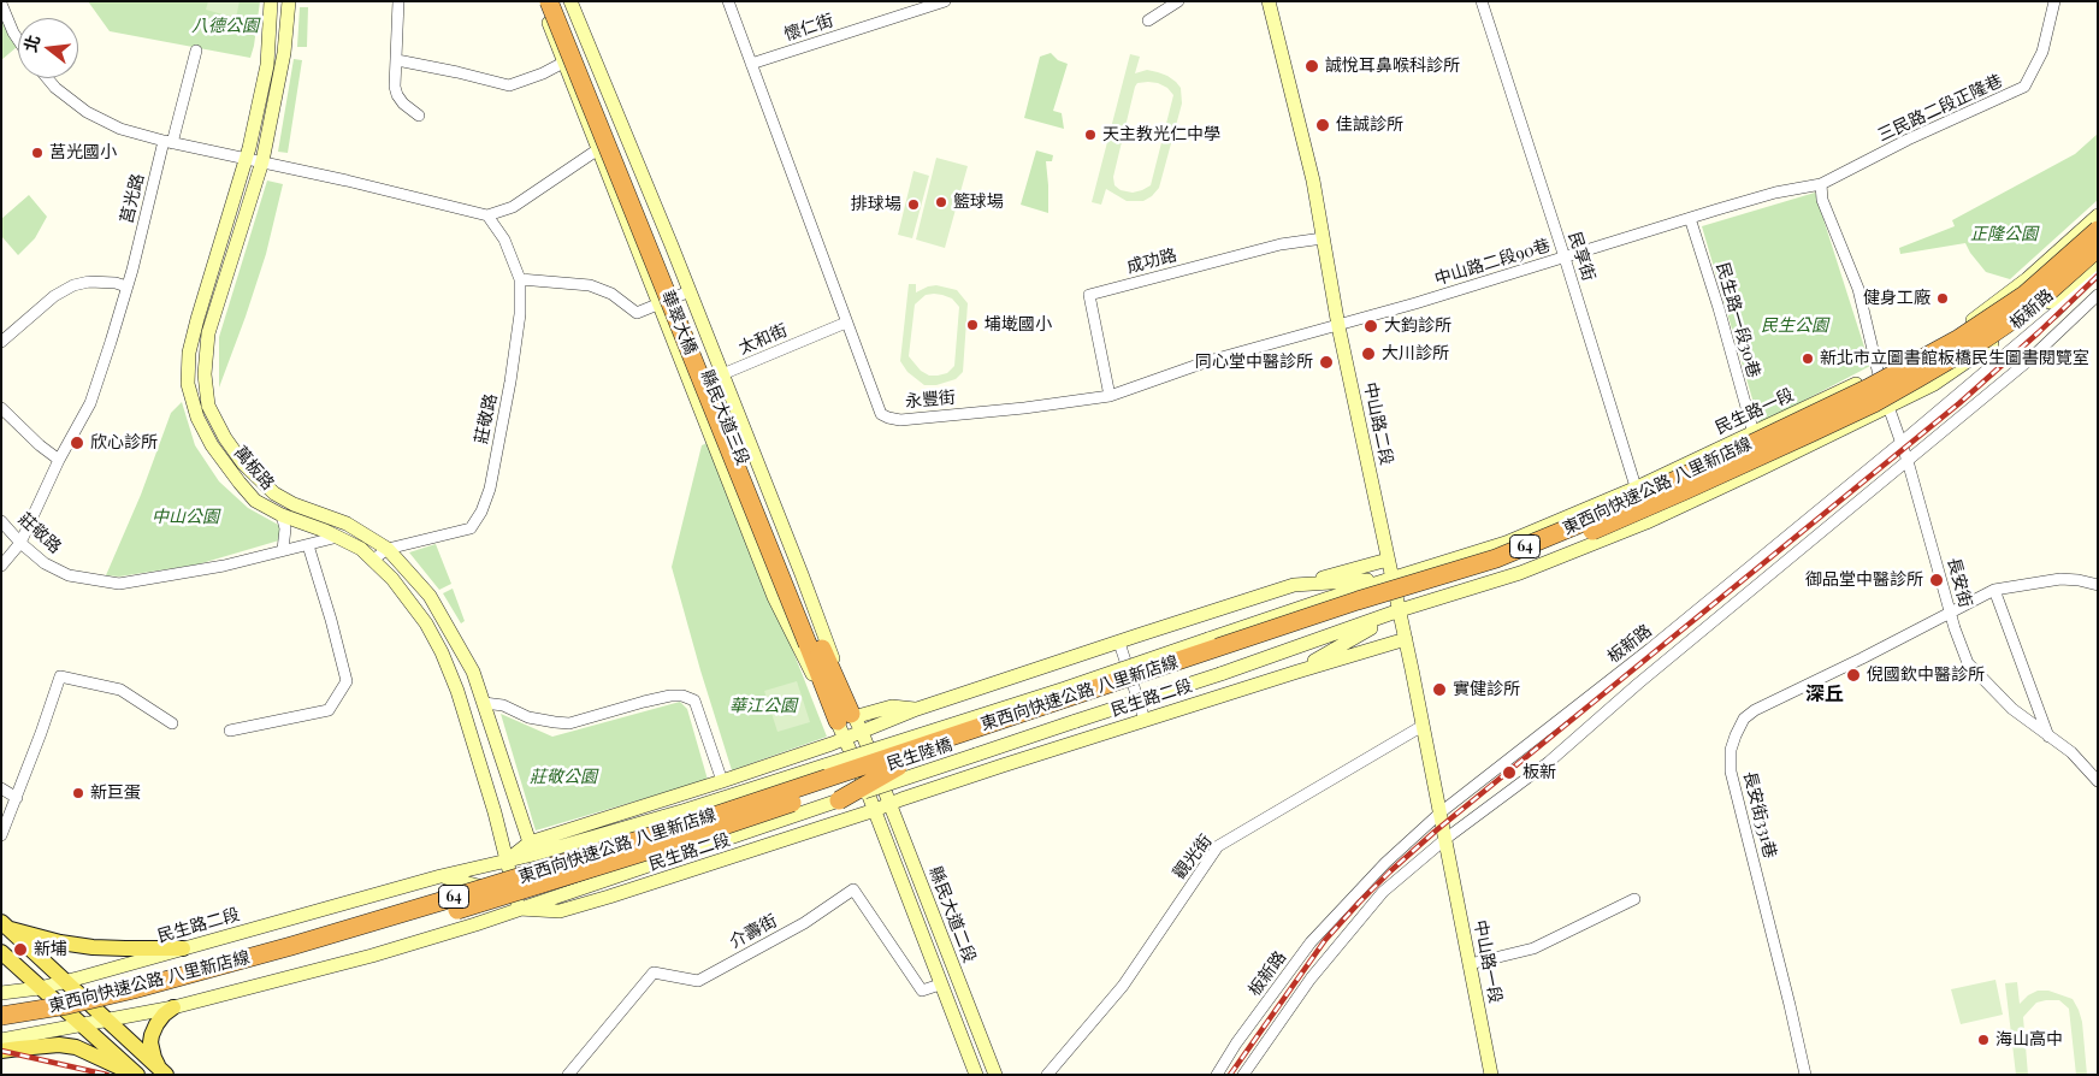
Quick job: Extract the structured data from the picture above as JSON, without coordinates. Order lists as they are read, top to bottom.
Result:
{
  "streets": {
    "highway": ["華翠大橋", "東西向快速公路 八里新店線", "64"],
    "main road": [
      "民生路一段",
      "縣民大道三段",
      "中山路二段",
      "萬板路",
      "民生路二段",
      "民生陸橋",
      "縣民大道二段",
      "中山路一段"
    ],
    "street": [
      "懷仁街",
      "三民路二段正隆巷",
      "莒光路",
      "民享街",
      "成功路",
      "中山路二段90巷",
      "板新路",
      "民生路一段30巷",
      "太和街",
      "永豐街",
      "莊敬路",
      "長安街",
      "長安街331巷",
      "觀光街",
      "介壽街"
    ]
  },
  "crossings": [
    ["懷仁街", "永豐街"],
    ["三民路二段正隆巷", "中山路二段90巷"],
    ["三民路二段正隆巷", "民生路一段30巷"],
    ["莒光路", "莊敬路"],
    ["民享街", "中山路二段90巷"],
    ["民享街", "民生路一段"],
    ["成功路", "永豐街"],
    ["成功路", "中山路二段"],
    ["中山路二段90巷", "民生路一段30巷"],
    ["中山路二段90巷", "永豐街"],
    ["中山路二段90巷", "中山路二段"],
    ["板新路", "中山路二段"],
    ["板新路", "長安街"],
    ["民生路一段30巷", "民生路一段"],
    ["太和街", "永豐街"],
    ["太和街", "縣民大道三段"],
    ["永豐街", "中山路二段"],
    ["民生路一段", "中山路二段"],
    ["民生路一段", "長安街"],
    ["民生路一段", "民生路二段"],
    ["民生路一段", "民生陸橋"],
    ["縣民大道三段", "民生路二段"],
    ["縣民大道三段", "縣民大道二段"],
    ["莊敬路", "萬板路"],
    ["中山路二段", "民生路二段"],
    ["中山路二段", "民生陸橋"],
    ["中山路二段", "觀光街"],
    ["中山路二段", "中山路一段"],
    ["萬板路", "民生路二段"],
    ["萬板路", "民生陸橋"],
    ["長安街", "長安街331巷"],
    ["民生路二段", "民生陸橋"],
    ["民生路二段", "縣民大道二段"]
  ],
  "districts": ["深丘"],
  "parks": [
    "八德公園",
    "正隆公園",
    "民生公園",
    "中山公園",
    "華江公園",
    "莊敬公園"
  ],
  "places": [
    "誠悅耳鼻喉科診所",
    "佳誠診所",
    "天主教光仁中學",
    "莒光國小",
    "籃球場",
    "排球場",
    "健身工廠",
    "埔墘國小",
    "大鈞診所",
    "大川診所",
    "新北市立圖書館板橋民生圖書閱覽室",
    "同心堂中醫診所",
    "欣心診所",
    "御品堂中醫診所",
    "倪國欽中醫診所",
    "實健診所",
    "板新",
    "新巨蛋",
    "新埔",
    "海山高中"
  ],
  "north": "left"
}
